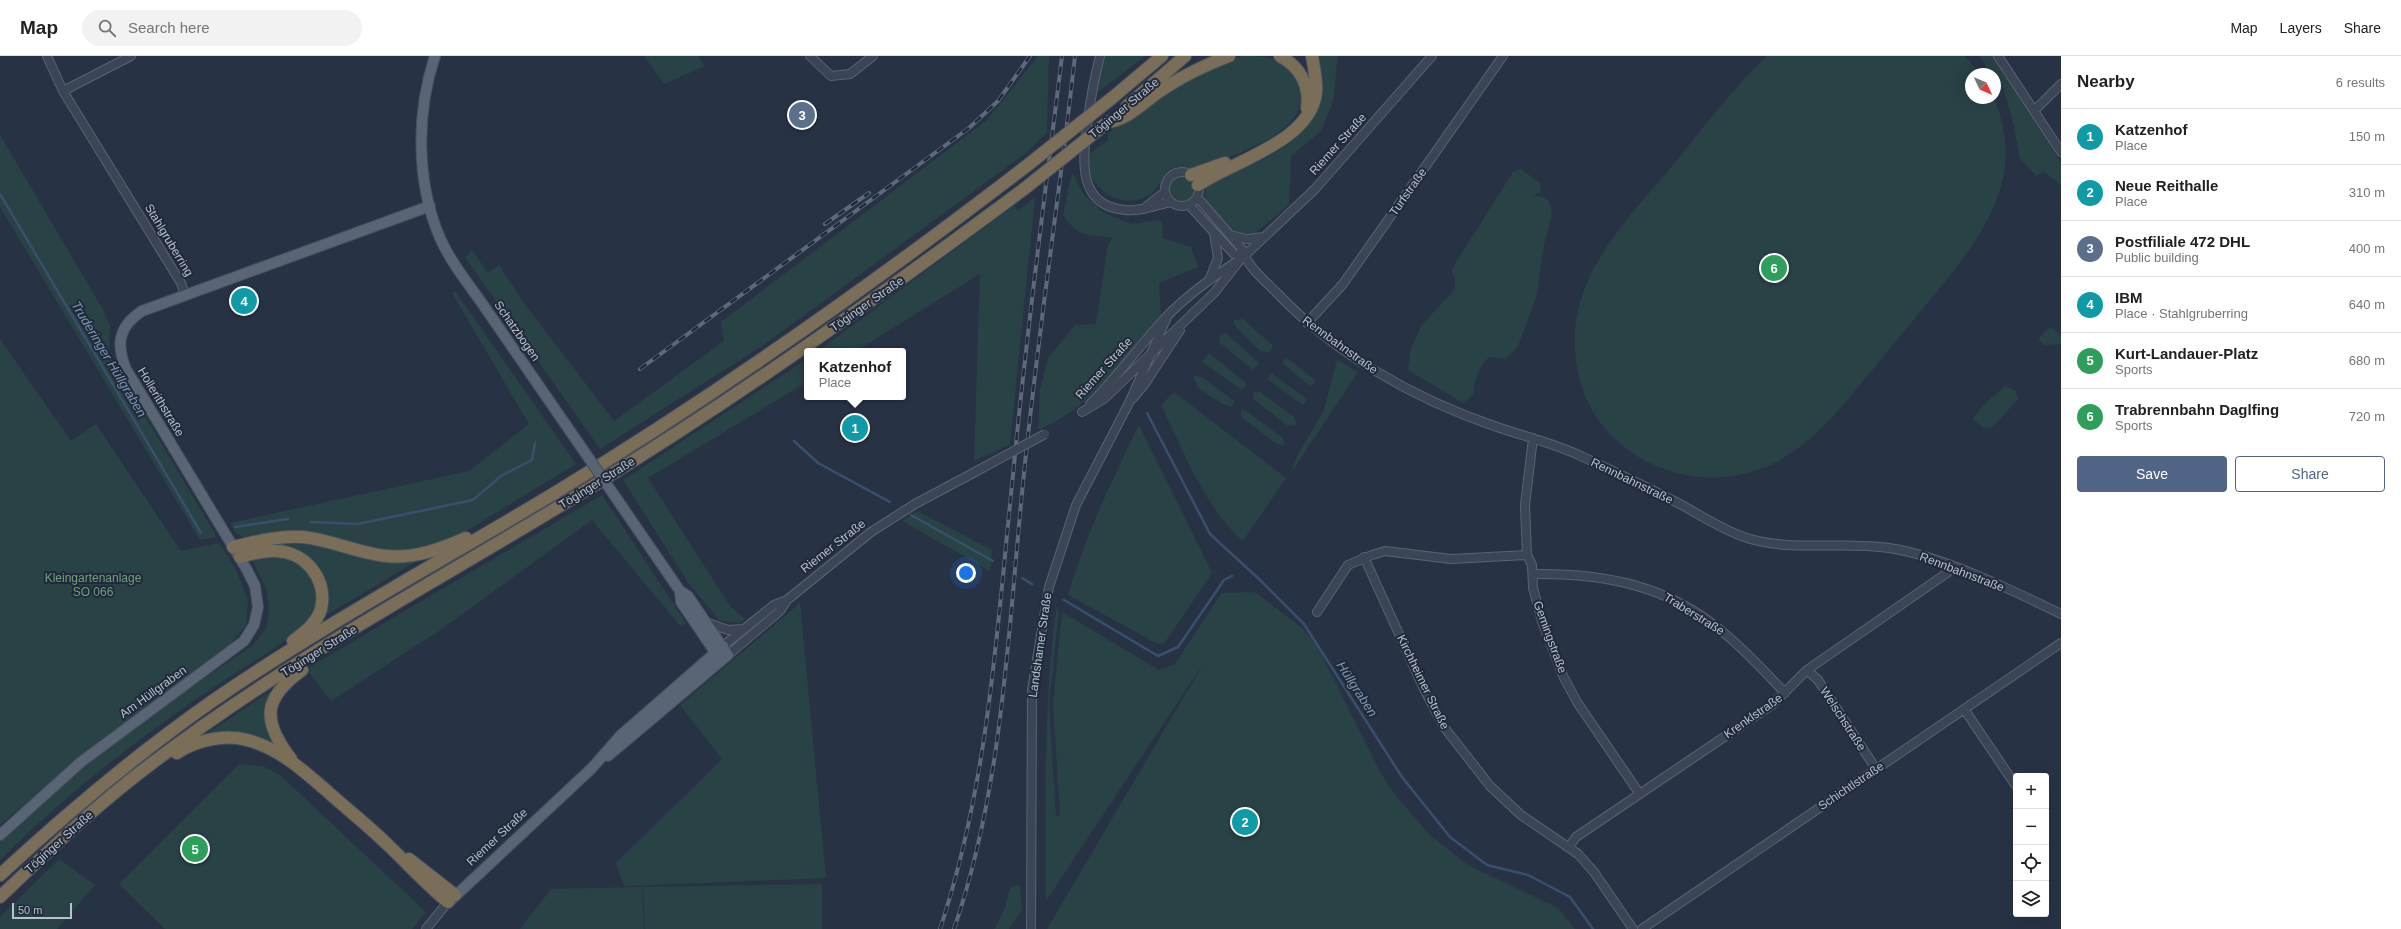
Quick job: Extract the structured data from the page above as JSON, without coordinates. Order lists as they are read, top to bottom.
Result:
{
  "streets": {
    "highway": ["Töginger Straße"],
    "main road": [
      "Riemer Straße",
      "Stahlgruberring",
      "Schatzbogen",
      "Hollerithstraße",
      "Am Hüllgraben"
    ],
    "street": [
      "Turfstraße",
      "Rennbahnstraße",
      "Traberstraße",
      "Gemingstraße",
      "Landshamer Straße",
      "Kirchheimer Straße",
      "Krenklstraße",
      "Welschstraße",
      "Schichtlstraße"
    ]
  },
  "crossings": [
    ["Riemer Straße", "Schatzbogen"],
    ["Riemer Straße", "Rennbahnstraße"],
    ["Riemer Straße", "Landshamer Straße"],
    ["Turfstraße", "Rennbahnstraße"],
    ["Stahlgruberring", "Schatzbogen"],
    ["Stahlgruberring", "Hollerithstraße"],
    ["Rennbahnstraße", "Gemingstraße"],
    ["Rennbahnstraße", "Krenklstraße"],
    ["Hollerithstraße", "Am Hüllgraben"],
    ["Traberstraße", "Gemingstraße"],
    ["Traberstraße", "Krenklstraße"],
    ["Gemingstraße", "Krenklstraße"],
    ["Kirchheimer Straße", "Krenklstraße"],
    ["Krenklstraße", "Welschstraße"],
    ["Welschstraße", "Schichtlstraße"]
  ],
  "water": ["Truderinger Hüllgraben", "Hüllgraben"],
  "parks": ["Kleingartenanlage SO 066"],
  "scale_bar": "50 m",
  "north": "bottom right",
  "page": {
    "header": "Map",
    "search": "Search here",
    "nav": ["Map", "Layers", "Share"],
    "heading": ["Nearby", "6 results"],
    "pins": [
      "3",
      "6",
      "4",
      "1",
      "2",
      "5"
    ],
    "list": [
      {
        "mark": "1",
        "name": "Katzenhof",
        "note": "Place",
        "value": "150 m"
      },
      {
        "mark": "2",
        "name": "Neue Reithalle",
        "note": "Place",
        "value": "310 m"
      },
      {
        "mark": "3",
        "name": "Postfiliale 472 DHL",
        "note": "Public building",
        "value": "400 m"
      },
      {
        "mark": "4",
        "name": "IBM",
        "note": "Place · Stahlgruberring",
        "value": "640 m"
      },
      {
        "mark": "5",
        "name": "Kurt-Landauer-Platz",
        "note": "Sports",
        "value": "680 m"
      },
      {
        "mark": "6",
        "name": "Trabrennbahn Daglfing",
        "note": "Sports",
        "value": "720 m"
      }
    ],
    "popup": ["Katzenhof", "Place"],
    "buttons": ["Save", "Share"],
    "map_buttons": ["+", "−"],
    "scale": "50 m"
  }
}
